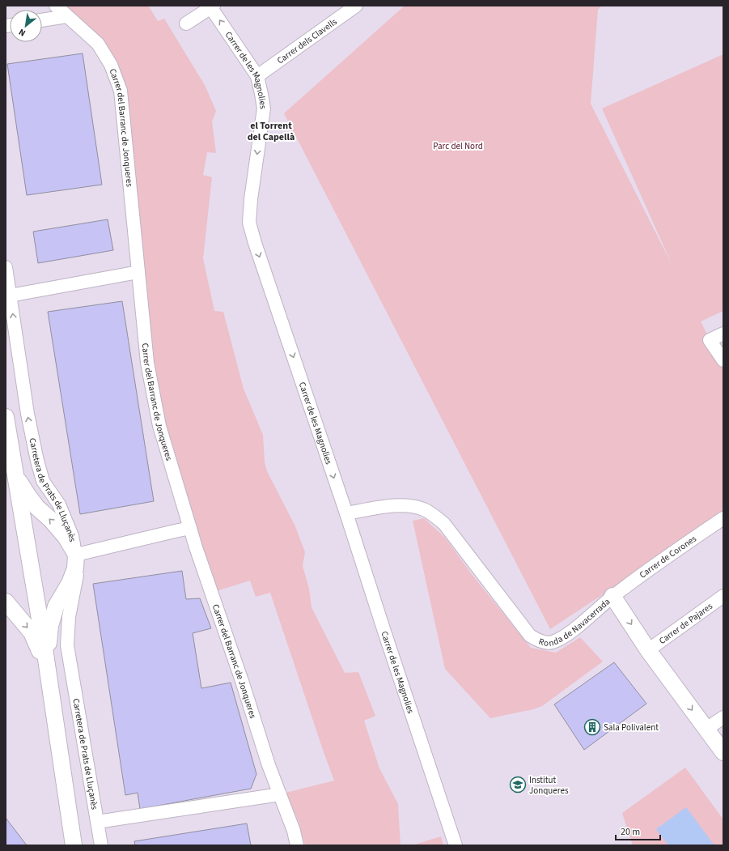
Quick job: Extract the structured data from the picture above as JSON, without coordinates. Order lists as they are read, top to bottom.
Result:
{
  "streets": {
    "street": [
      "Carrer dels Clavells",
      "Carrer de les Magnolies",
      "Carrer del Barranc de Jonqueres",
      "Carretera de Prats de Lluçanès",
      "Carrer de Corones",
      "Ronda de Navacerrada",
      "Carrer de Pajares"
    ]
  },
  "crossings": [
    ["Carrer dels Clavells", "Carrer de les Magnolies"],
    ["Carrer de les Magnolies", "Ronda de Navacerrada"],
    ["Carrer de Corones", "Ronda de Navacerrada"],
    ["Ronda de Navacerrada", "Carrer de Pajares"]
  ],
  "districts": ["el Torrent del Capellà"],
  "parks": ["Parc del Nord"],
  "places": {
    "building": ["Sala Polivalent"],
    "school or university": ["Institut Jonqueres"]
  },
  "scale_bar": "20 m",
  "north": "bottom left"
}
